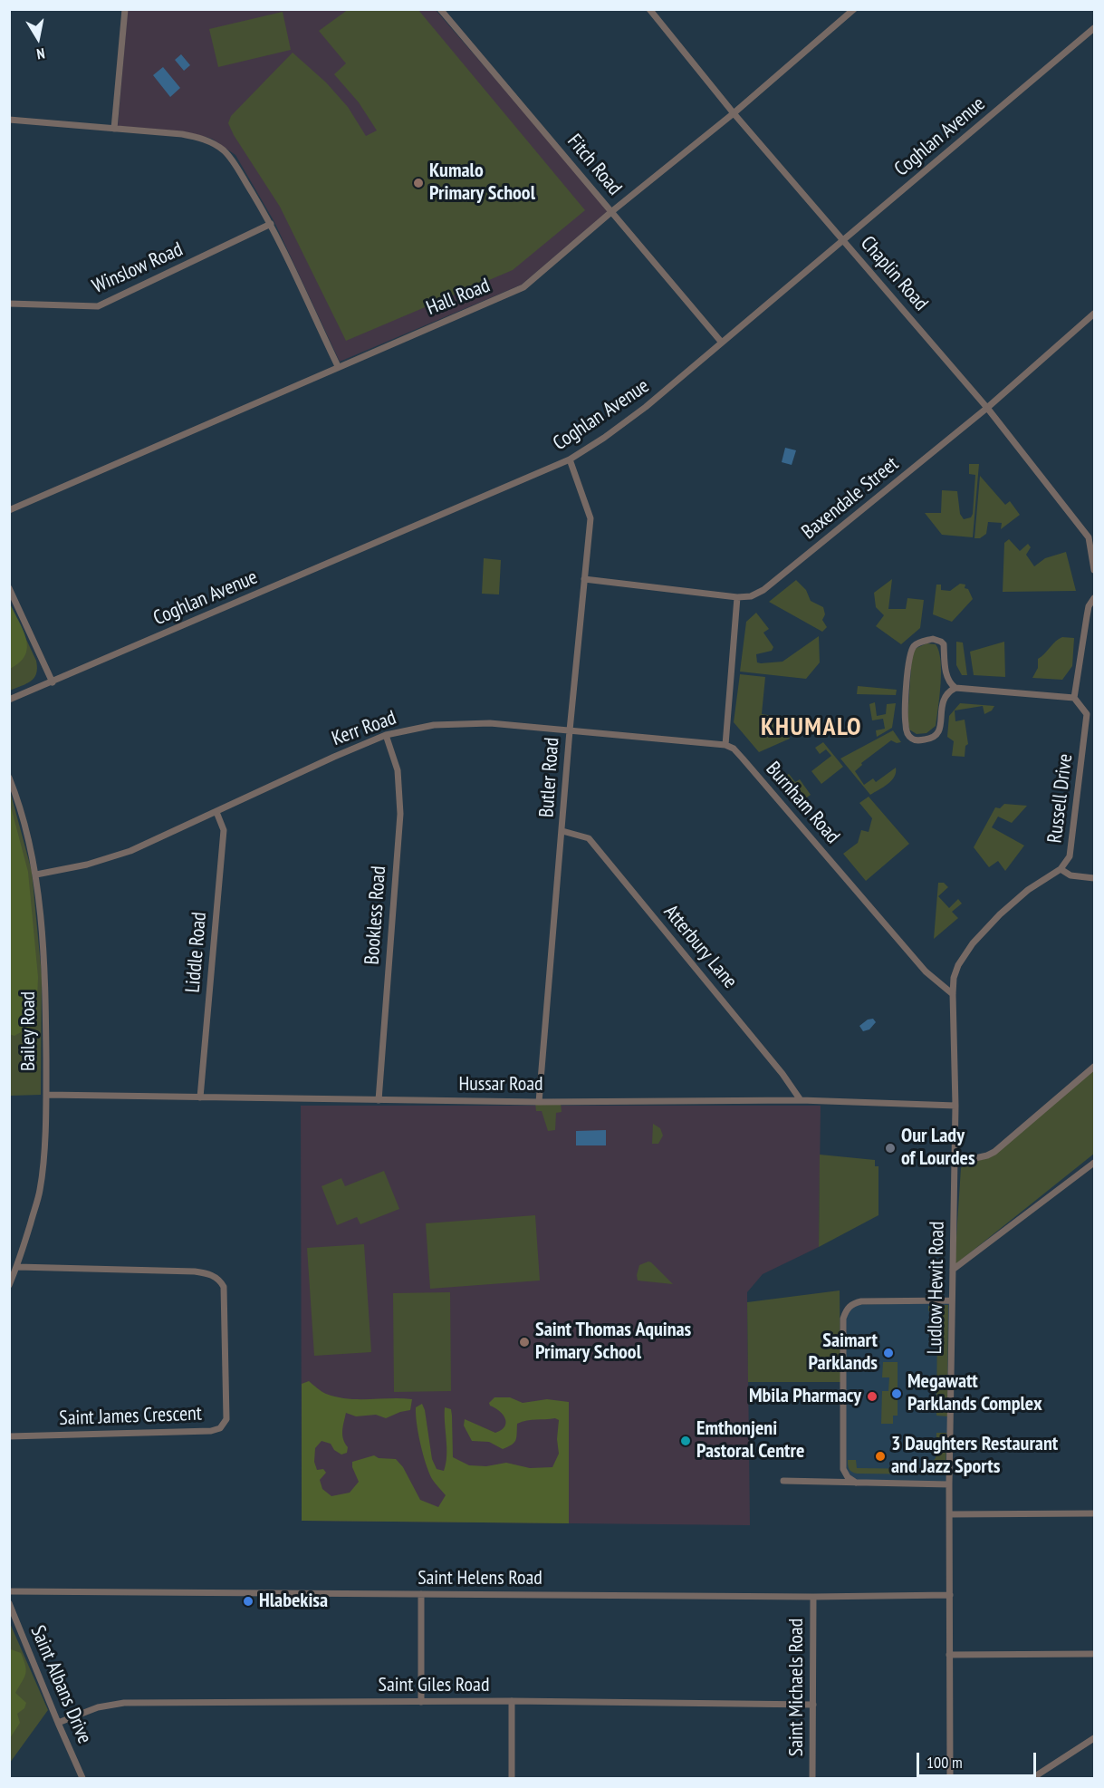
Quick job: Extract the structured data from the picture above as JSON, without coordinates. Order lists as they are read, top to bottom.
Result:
{
  "streets": {
    "street": [
      "Coghlan Avenue",
      "Fitch Road",
      "Winslow Road",
      "Chaplin Road",
      "Hall Road",
      "Baxendale Street",
      "Kerr Road",
      "Butler Road",
      "Russell Drive",
      "Burnham Road",
      "Bookless Road",
      "Atterbury Lane",
      "Liddle Road",
      "Bailey Road",
      "Hussar Road",
      "Ludlow Hewit Road",
      "Saint James Crescent",
      "Saint Helens Road",
      "Saint Albans Drive",
      "Saint Giles Road",
      "Saint Michaels Road"
    ]
  },
  "crossings": [
    ["Coghlan Avenue", "Fitch Road"],
    ["Coghlan Avenue", "Chaplin Road"],
    ["Coghlan Avenue", "Butler Road"],
    ["Fitch Road", "Hall Road"],
    ["Chaplin Road", "Hall Road"],
    ["Chaplin Road", "Baxendale Street"],
    ["Baxendale Street", "Butler Road"],
    ["Kerr Road", "Butler Road"],
    ["Kerr Road", "Burnham Road"],
    ["Kerr Road", "Bookless Road"],
    ["Kerr Road", "Liddle Road"],
    ["Kerr Road", "Bailey Road"],
    ["Butler Road", "Atterbury Lane"],
    ["Butler Road", "Hussar Road"],
    ["Russell Drive", "Burnham Road"],
    ["Russell Drive", "Ludlow Hewit Road"],
    ["Burnham Road", "Ludlow Hewit Road"],
    ["Bookless Road", "Hussar Road"],
    ["Atterbury Lane", "Hussar Road"],
    ["Liddle Road", "Hussar Road"],
    ["Bailey Road", "Hussar Road"],
    ["Bailey Road", "Saint James Crescent"],
    ["Hussar Road", "Ludlow Hewit Road"],
    ["Ludlow Hewit Road", "Saint Helens Road"],
    ["Saint Helens Road", "Saint Michaels Road"],
    ["Saint Albans Drive", "Saint Giles Road"],
    ["Saint Giles Road", "Saint Michaels Road"]
  ],
  "districts": ["KHUMALO"],
  "places": [
    "Kumalo Primary School",
    "Our Lady of Lourdes",
    "Saint Thomas Aquinas Primary School",
    "Saimart Parklands",
    "Megawatt Parklands Complex",
    "Mbila Pharmacy",
    "Emthonjeni Pastoral Centre",
    "3 Daughters Restaurant and Jazz Sports",
    "Hlabekisa"
  ],
  "scale_bar": "100 m",
  "north": "bottom"
}
